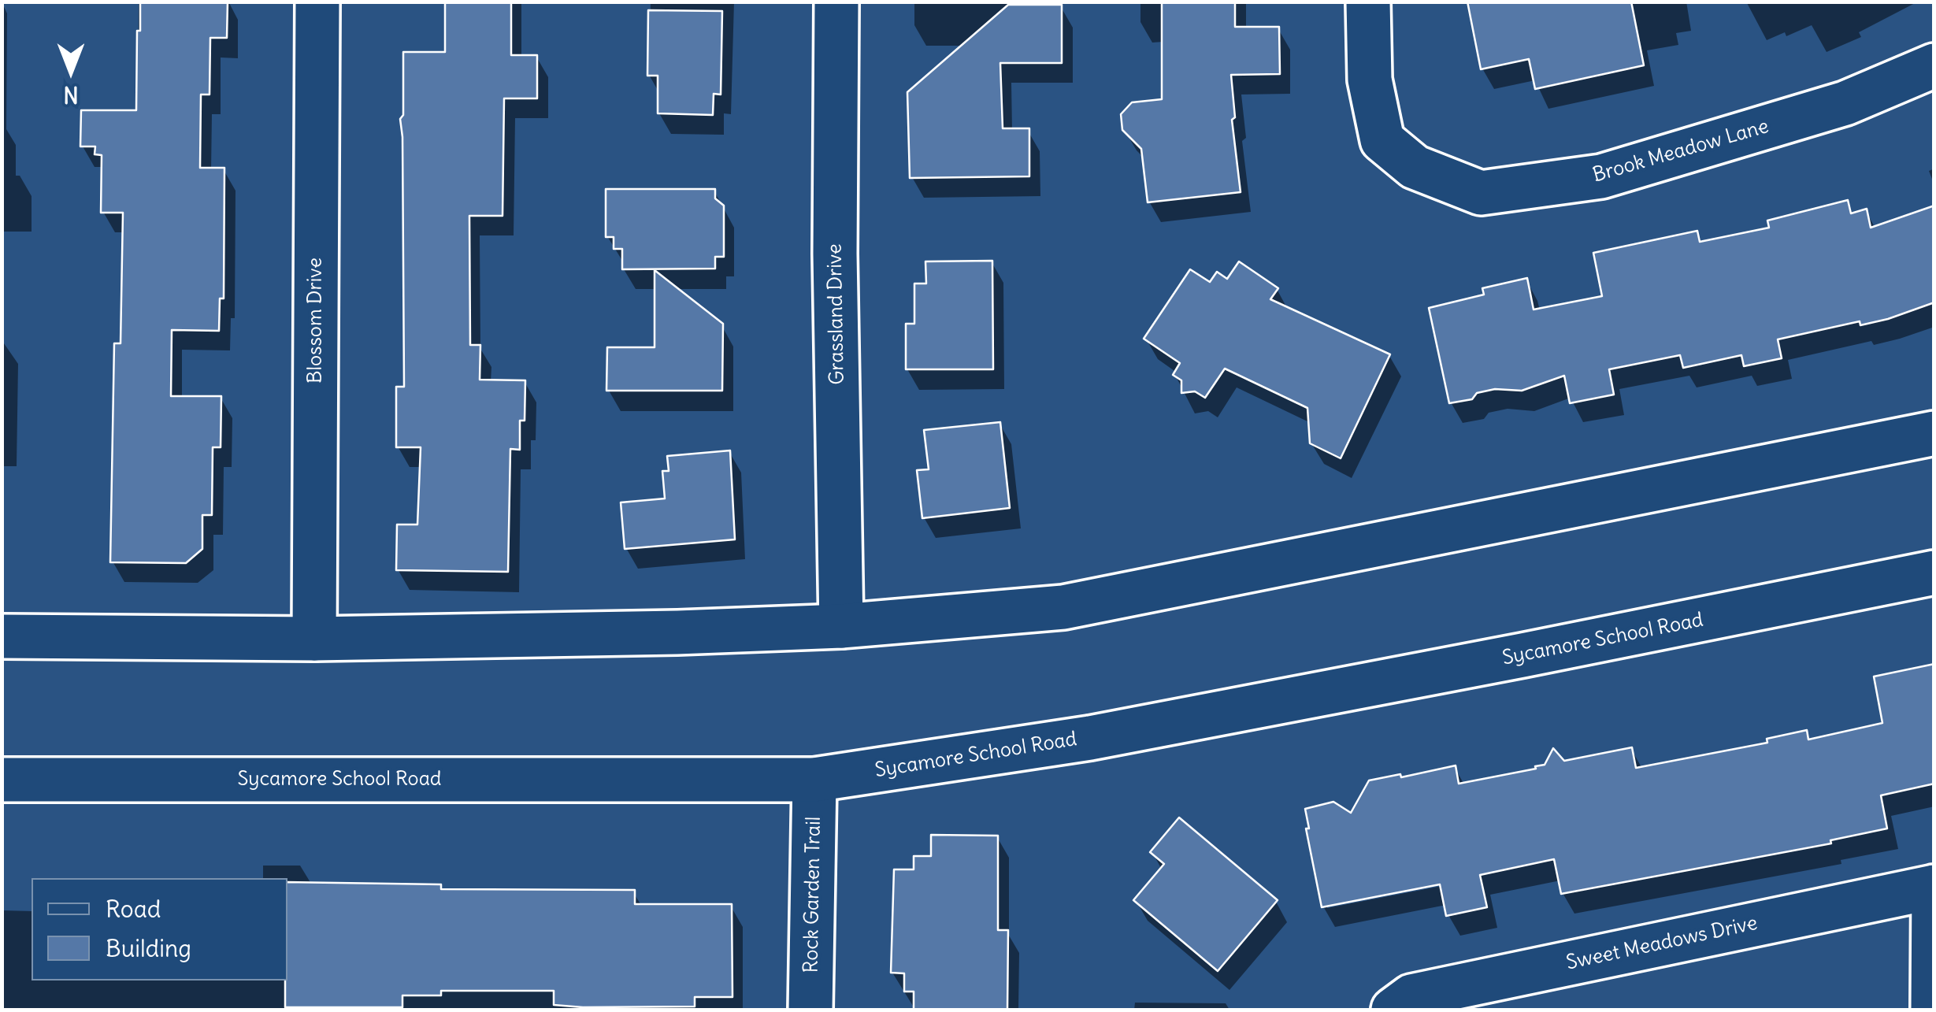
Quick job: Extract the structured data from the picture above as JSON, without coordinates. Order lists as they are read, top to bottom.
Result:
{
  "streets": {
    "main road": [
      "Brook Meadow Lane",
      "Grassland Drive",
      "Blossom Drive",
      "Sycamore School Road",
      "Rock Garden Trail",
      "Sweet Meadows Drive"
    ]
  },
  "crossings": [
    ["Sycamore School Road", "Rock Garden Trail"]
  ],
  "legend": ["Road", "Building"],
  "north": "bottom"
}
